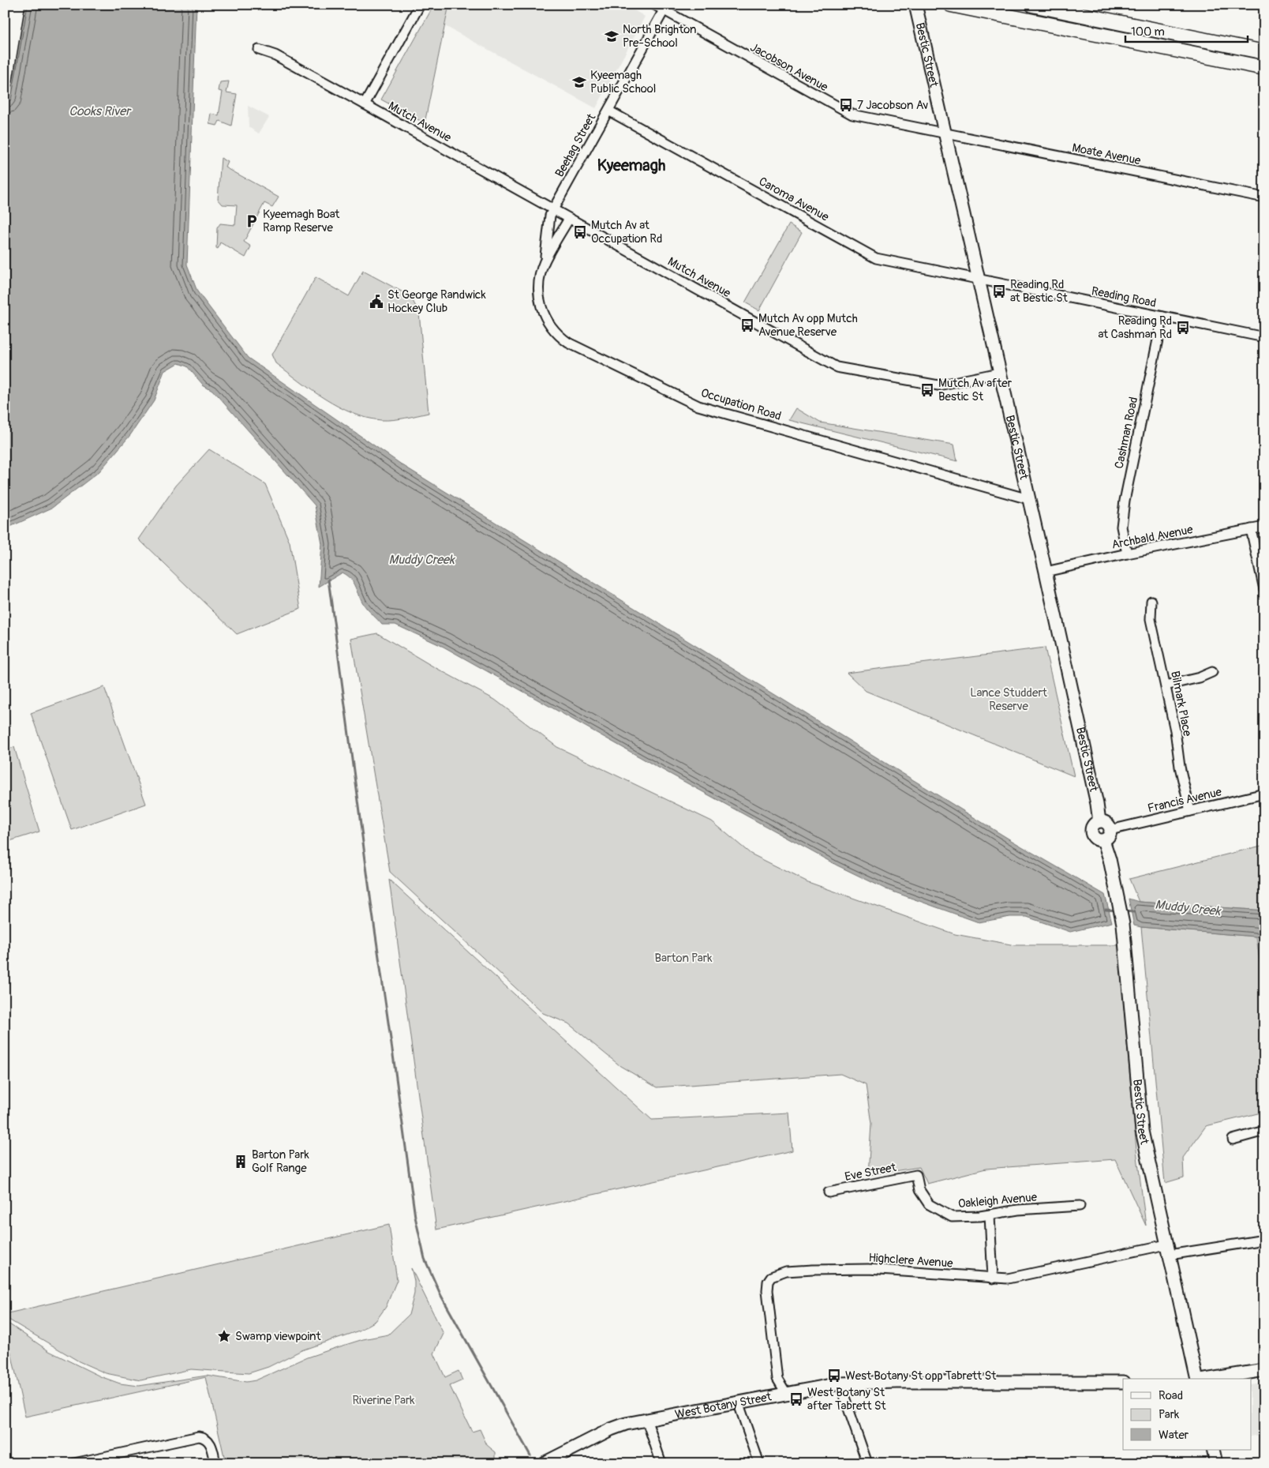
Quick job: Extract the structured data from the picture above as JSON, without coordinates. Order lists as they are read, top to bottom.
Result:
{
  "streets": {
    "main road": ["Bestic Street", "West Botany Street"],
    "street": [
      "Jacobson Avenue",
      "Mutch Avenue",
      "Beehag Street",
      "Moate Avenue",
      "Caroma Avenue",
      "Reading Road",
      "Occupation Road",
      "Cashman Road",
      "Archbald Avenue",
      "Bilmark Place",
      "Francis Avenue",
      "Eve Street",
      "Oakleigh Avenue",
      "Highclere Avenue"
    ]
  },
  "crossings": [
    ["Bestic Street", "Jacobson Avenue"],
    ["Bestic Street", "Mutch Avenue"],
    ["Bestic Street", "Moate Avenue"],
    ["Bestic Street", "Caroma Avenue"],
    ["Bestic Street", "Reading Road"],
    ["Bestic Street", "Occupation Road"],
    ["Bestic Street", "Archbald Avenue"],
    ["Bestic Street", "Francis Avenue"],
    ["Bestic Street", "Highclere Avenue"],
    ["Jacobson Avenue", "Beehag Street"],
    ["Jacobson Avenue", "Moate Avenue"],
    ["Mutch Avenue", "Beehag Street"],
    ["Mutch Avenue", "Occupation Road"],
    ["Beehag Street", "Caroma Avenue"],
    ["Beehag Street", "Occupation Road"],
    ["Caroma Avenue", "Reading Road"],
    ["Reading Road", "Cashman Road"],
    ["Cashman Road", "Archbald Avenue"],
    ["Bilmark Place", "Francis Avenue"],
    ["Eve Street", "Oakleigh Avenue"],
    ["Highclere Avenue", "West Botany Street"]
  ],
  "districts": ["Kyeemagh"],
  "water": ["Cooks River", "Muddy Creek"],
  "parks": ["Lance Studdert Reserve", "Barton Park", "Riverine Park"],
  "places": {
    "school or university": ["North Brighton Pre-School", "Kyeemagh Public School"],
    "bus stop": [
      "7 Jacobson Av",
      "Mutch Av at Occupation Rd",
      "Reading Rd at Bestic St",
      "Mutch Av opp Mutch Avenue Reserve",
      "Reading Rd at Cashman Rd",
      "Mutch Av after Bestic St",
      "West Botany St opp Tabrett St",
      "West Botany St after Tabrett St"
    ],
    "parking": ["Kyeemagh Boat Ramp Reserve"],
    "public building": ["St George Randwick Hockey Club"],
    "building": ["Barton Park Golf Range"],
    "place": ["Swamp viewpoint"]
  },
  "legend": ["Road", "Park", "Water"],
  "scale_bar": "100 m"
}
